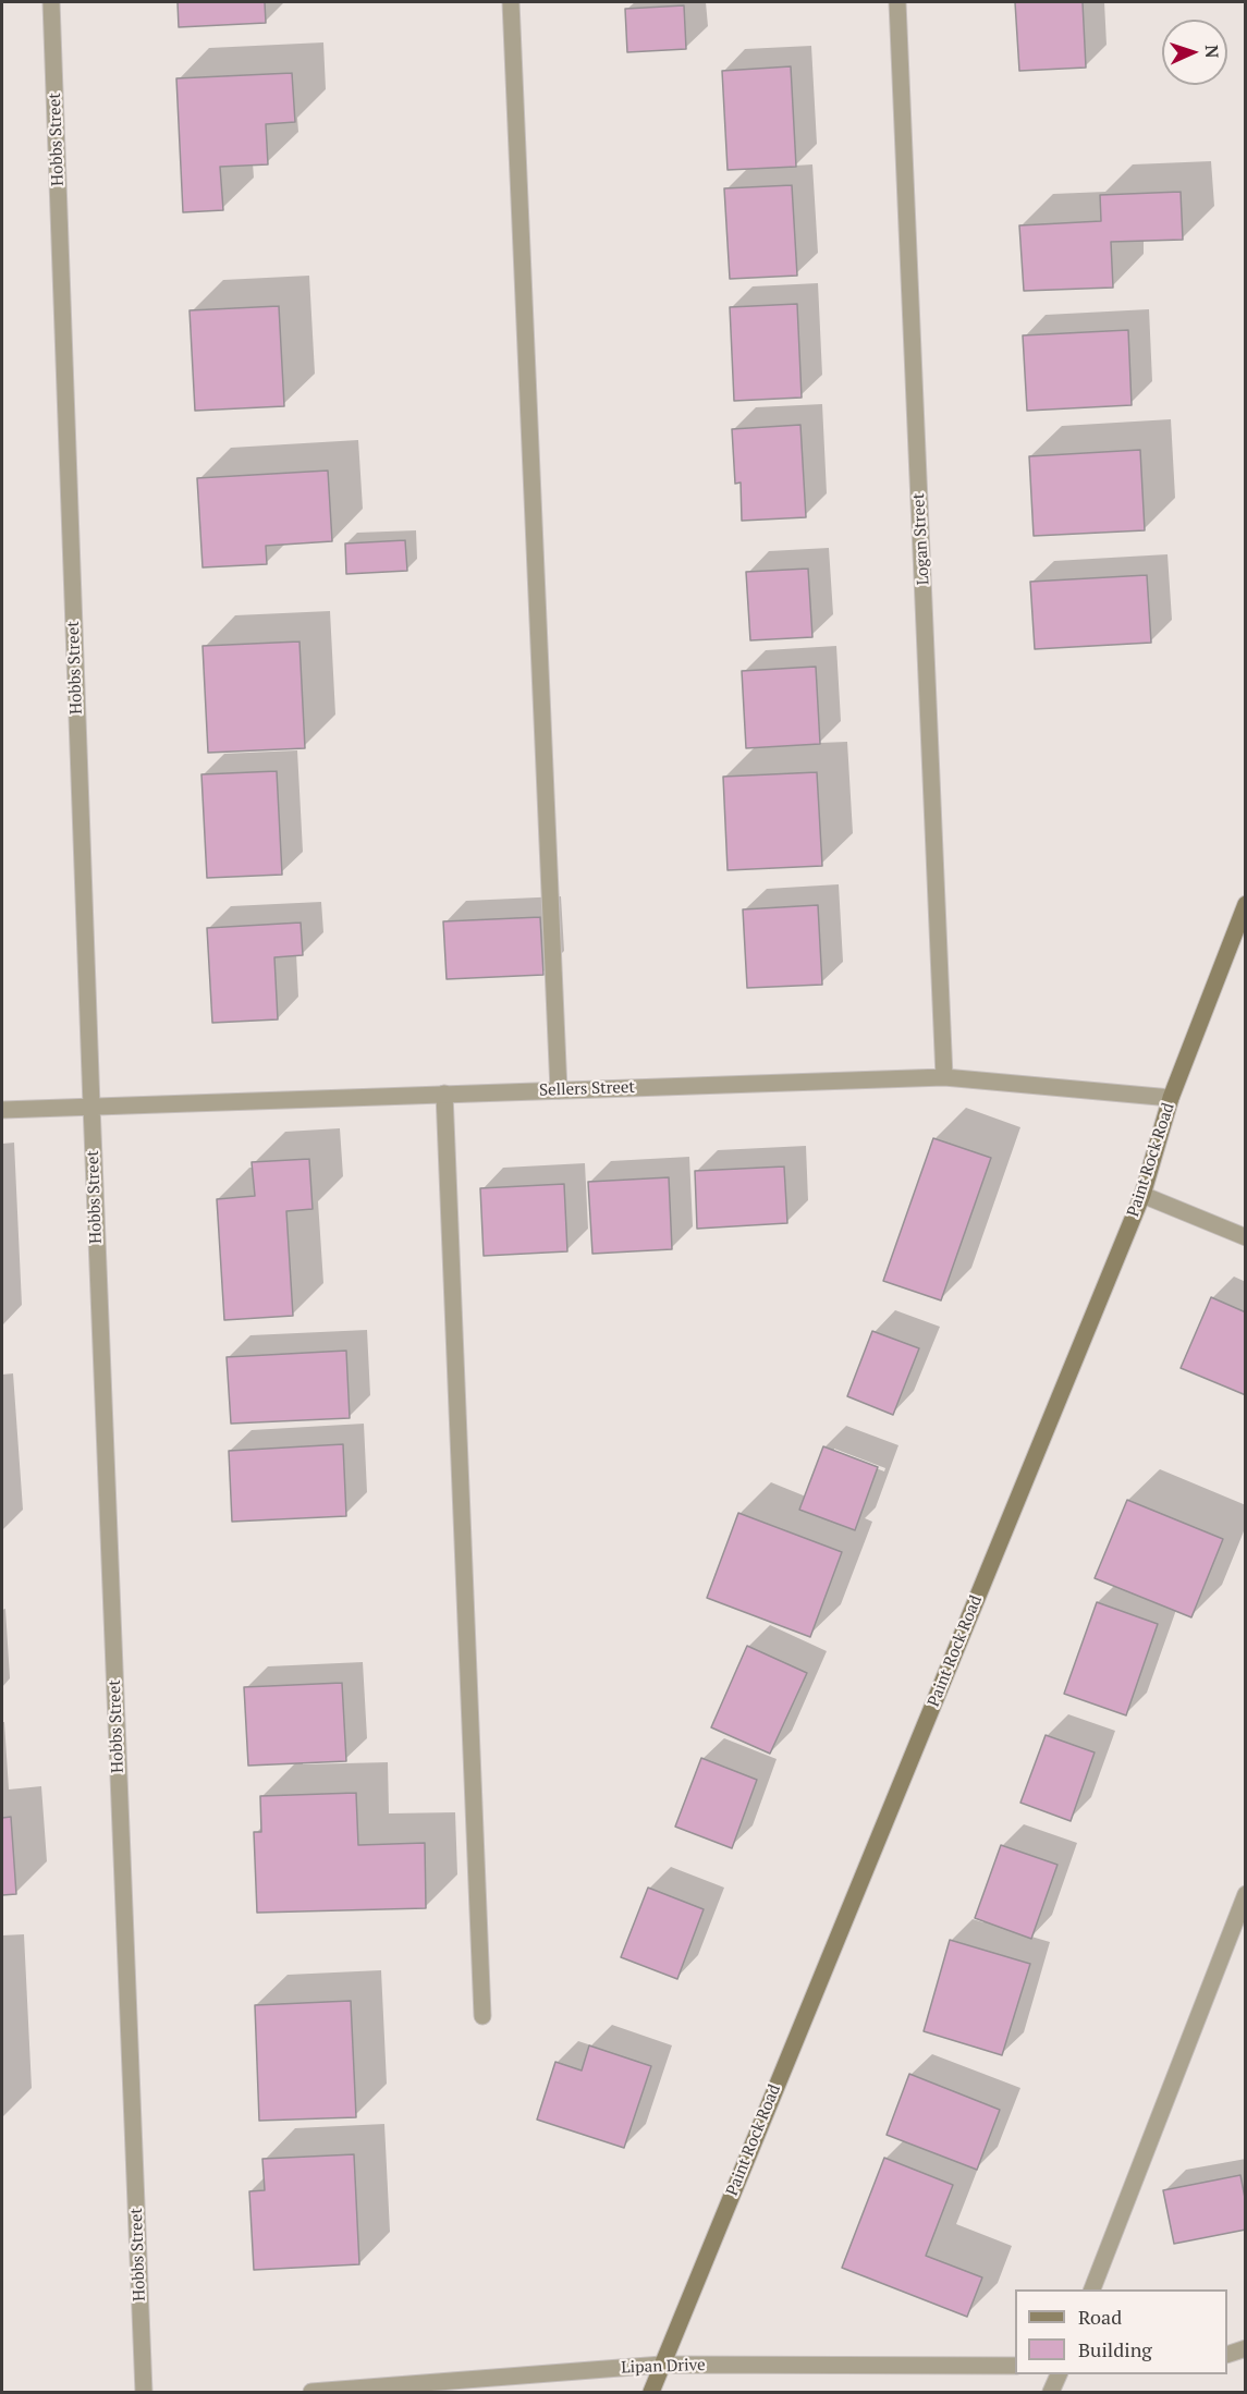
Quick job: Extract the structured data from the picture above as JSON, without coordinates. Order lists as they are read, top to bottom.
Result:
{
  "streets": {
    "main road": ["Paint Rock Road"],
    "street": [
      "Hobbs Street",
      "Logan Street",
      "Sellers Street",
      "Lipan Drive"
    ]
  },
  "crossings": [
    ["Hobbs Street", "Sellers Street"],
    ["Logan Street", "Sellers Street"],
    ["Sellers Street", "Paint Rock Road"],
    ["Paint Rock Road", "Lipan Drive"]
  ],
  "legend": ["Road", "Building"],
  "north": "right"
}
